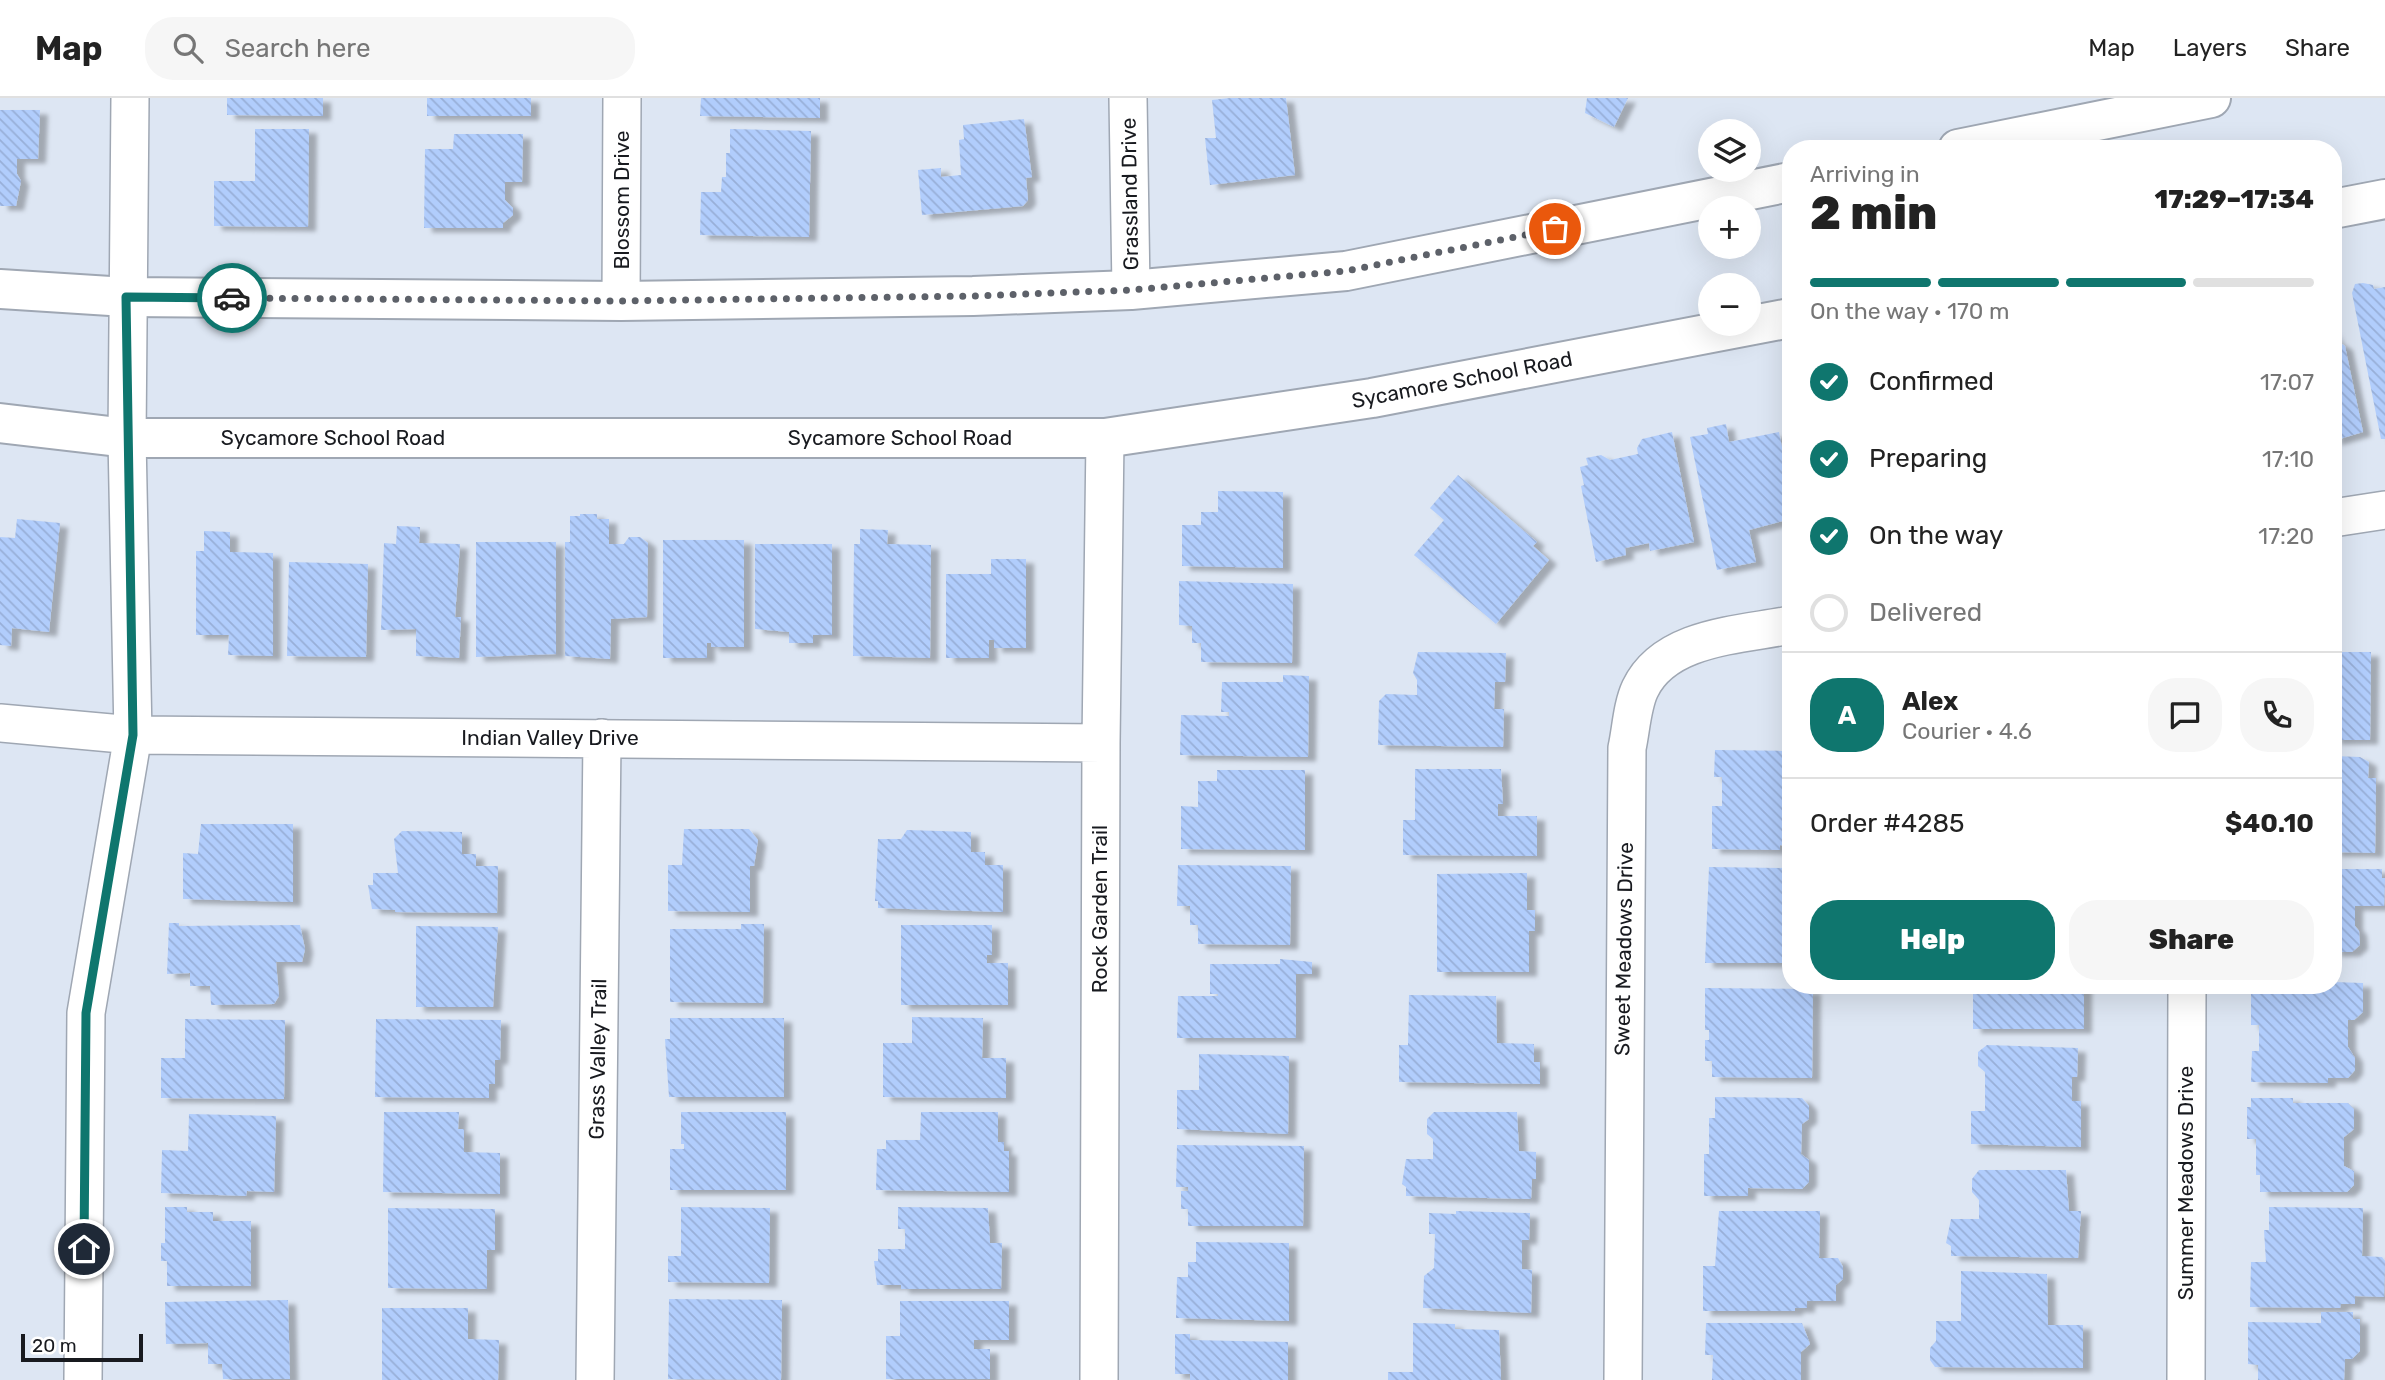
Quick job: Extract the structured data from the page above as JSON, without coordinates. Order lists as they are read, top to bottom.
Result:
{
  "streets": {
    "main road": ["Sycamore School Road"],
    "street": [
      "Grassland Drive",
      "Blossom Drive",
      "Indian Valley Drive",
      "Rock Garden Trail",
      "Sweet Meadows Drive",
      "Grass Valley Trail",
      "Summer Meadows Drive"
    ]
  },
  "crossings": [
    ["Sycamore School Road", "Rock Garden Trail"],
    ["Indian Valley Drive", "Rock Garden Trail"],
    ["Indian Valley Drive", "Grass Valley Trail"]
  ],
  "scale_bar": "20 m",
  "page": {
    "header": "Map",
    "search": "Search here",
    "nav": ["Map", "Layers", "Share"],
    "map_buttons": ["+", "−"],
    "heading": ["2 min", "Arriving in", "17:29–17:34"],
    "panel": [
      "Alex",
      "Courier · 4.6",
      "Order #4285",
      "$40.10"
    ],
    "bar": "On the way · 170 m",
    "list": [
      ["Confirmed", "17:07"],
      ["Preparing", "17:10"],
      ["On the way", "17:20"],
      "Delivered"
    ],
    "round": "A",
    "buttons": ["Help", "Share"],
    "scale": "20 m"
  }
}
